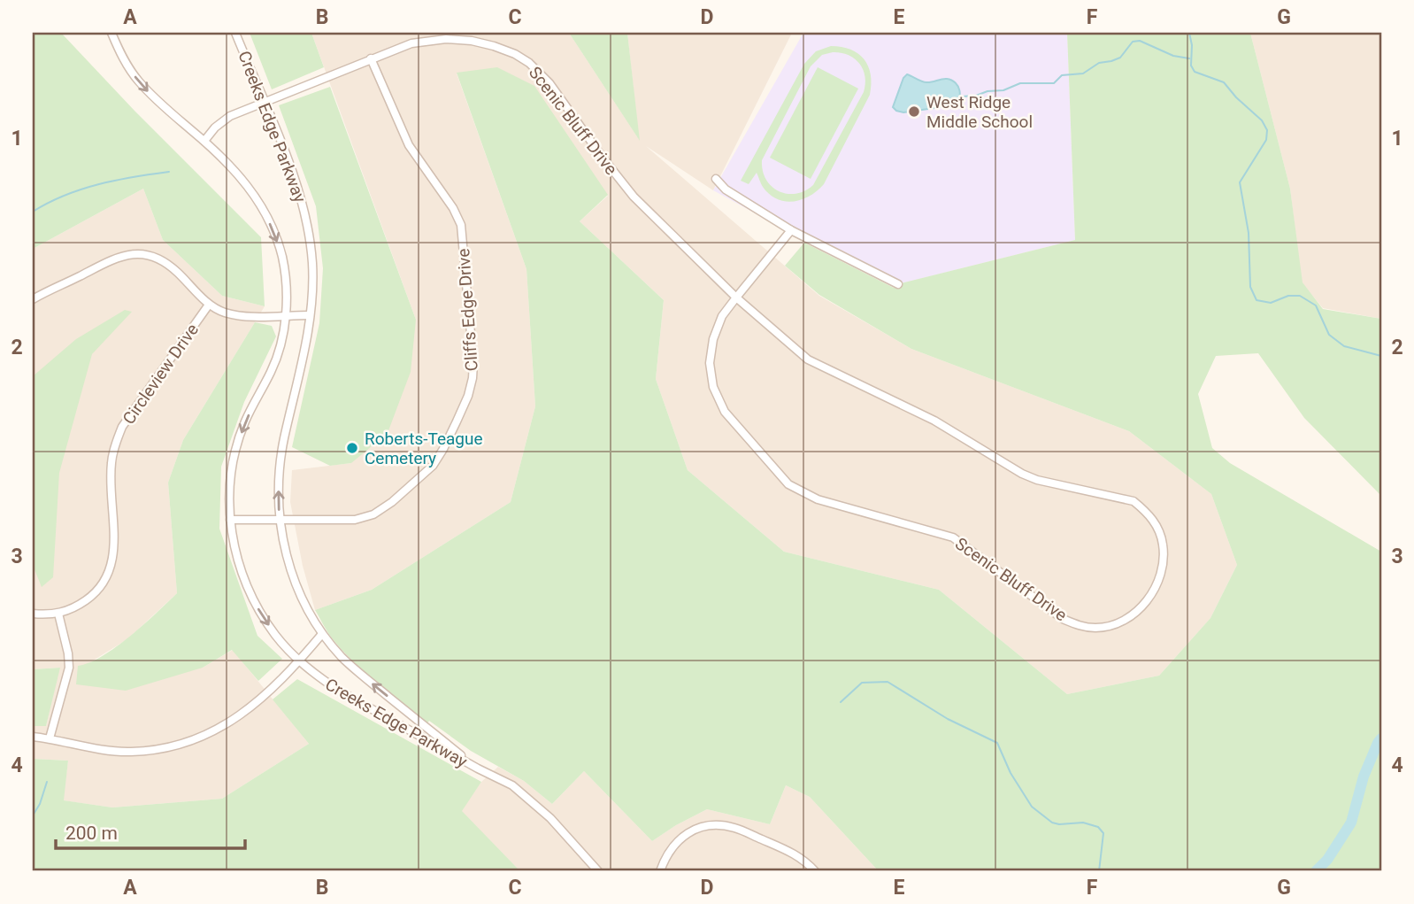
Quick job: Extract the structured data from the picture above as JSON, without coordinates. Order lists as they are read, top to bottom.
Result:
{
  "streets": {
    "street": [
      "Scenic Bluff Drive",
      "Creeks Edge Parkway",
      "Cliffs Edge Drive",
      "Circleview Drive"
    ]
  },
  "crossings": [
    ["Scenic Bluff Drive", "Creeks Edge Parkway"],
    ["Scenic Bluff Drive", "Cliffs Edge Drive"],
    ["Creeks Edge Parkway", "Cliffs Edge Drive"]
  ],
  "places": ["West Ridge Middle School", "Roberts-Teague Cemetery"],
  "scale_bar": "200 m",
  "grid": {
    "columns": [
      "A",
      "B",
      "C",
      "D",
      "E",
      "F",
      "G"
    ],
    "rows": [
      "1",
      "2",
      "3",
      "4"
    ]
  }
}
